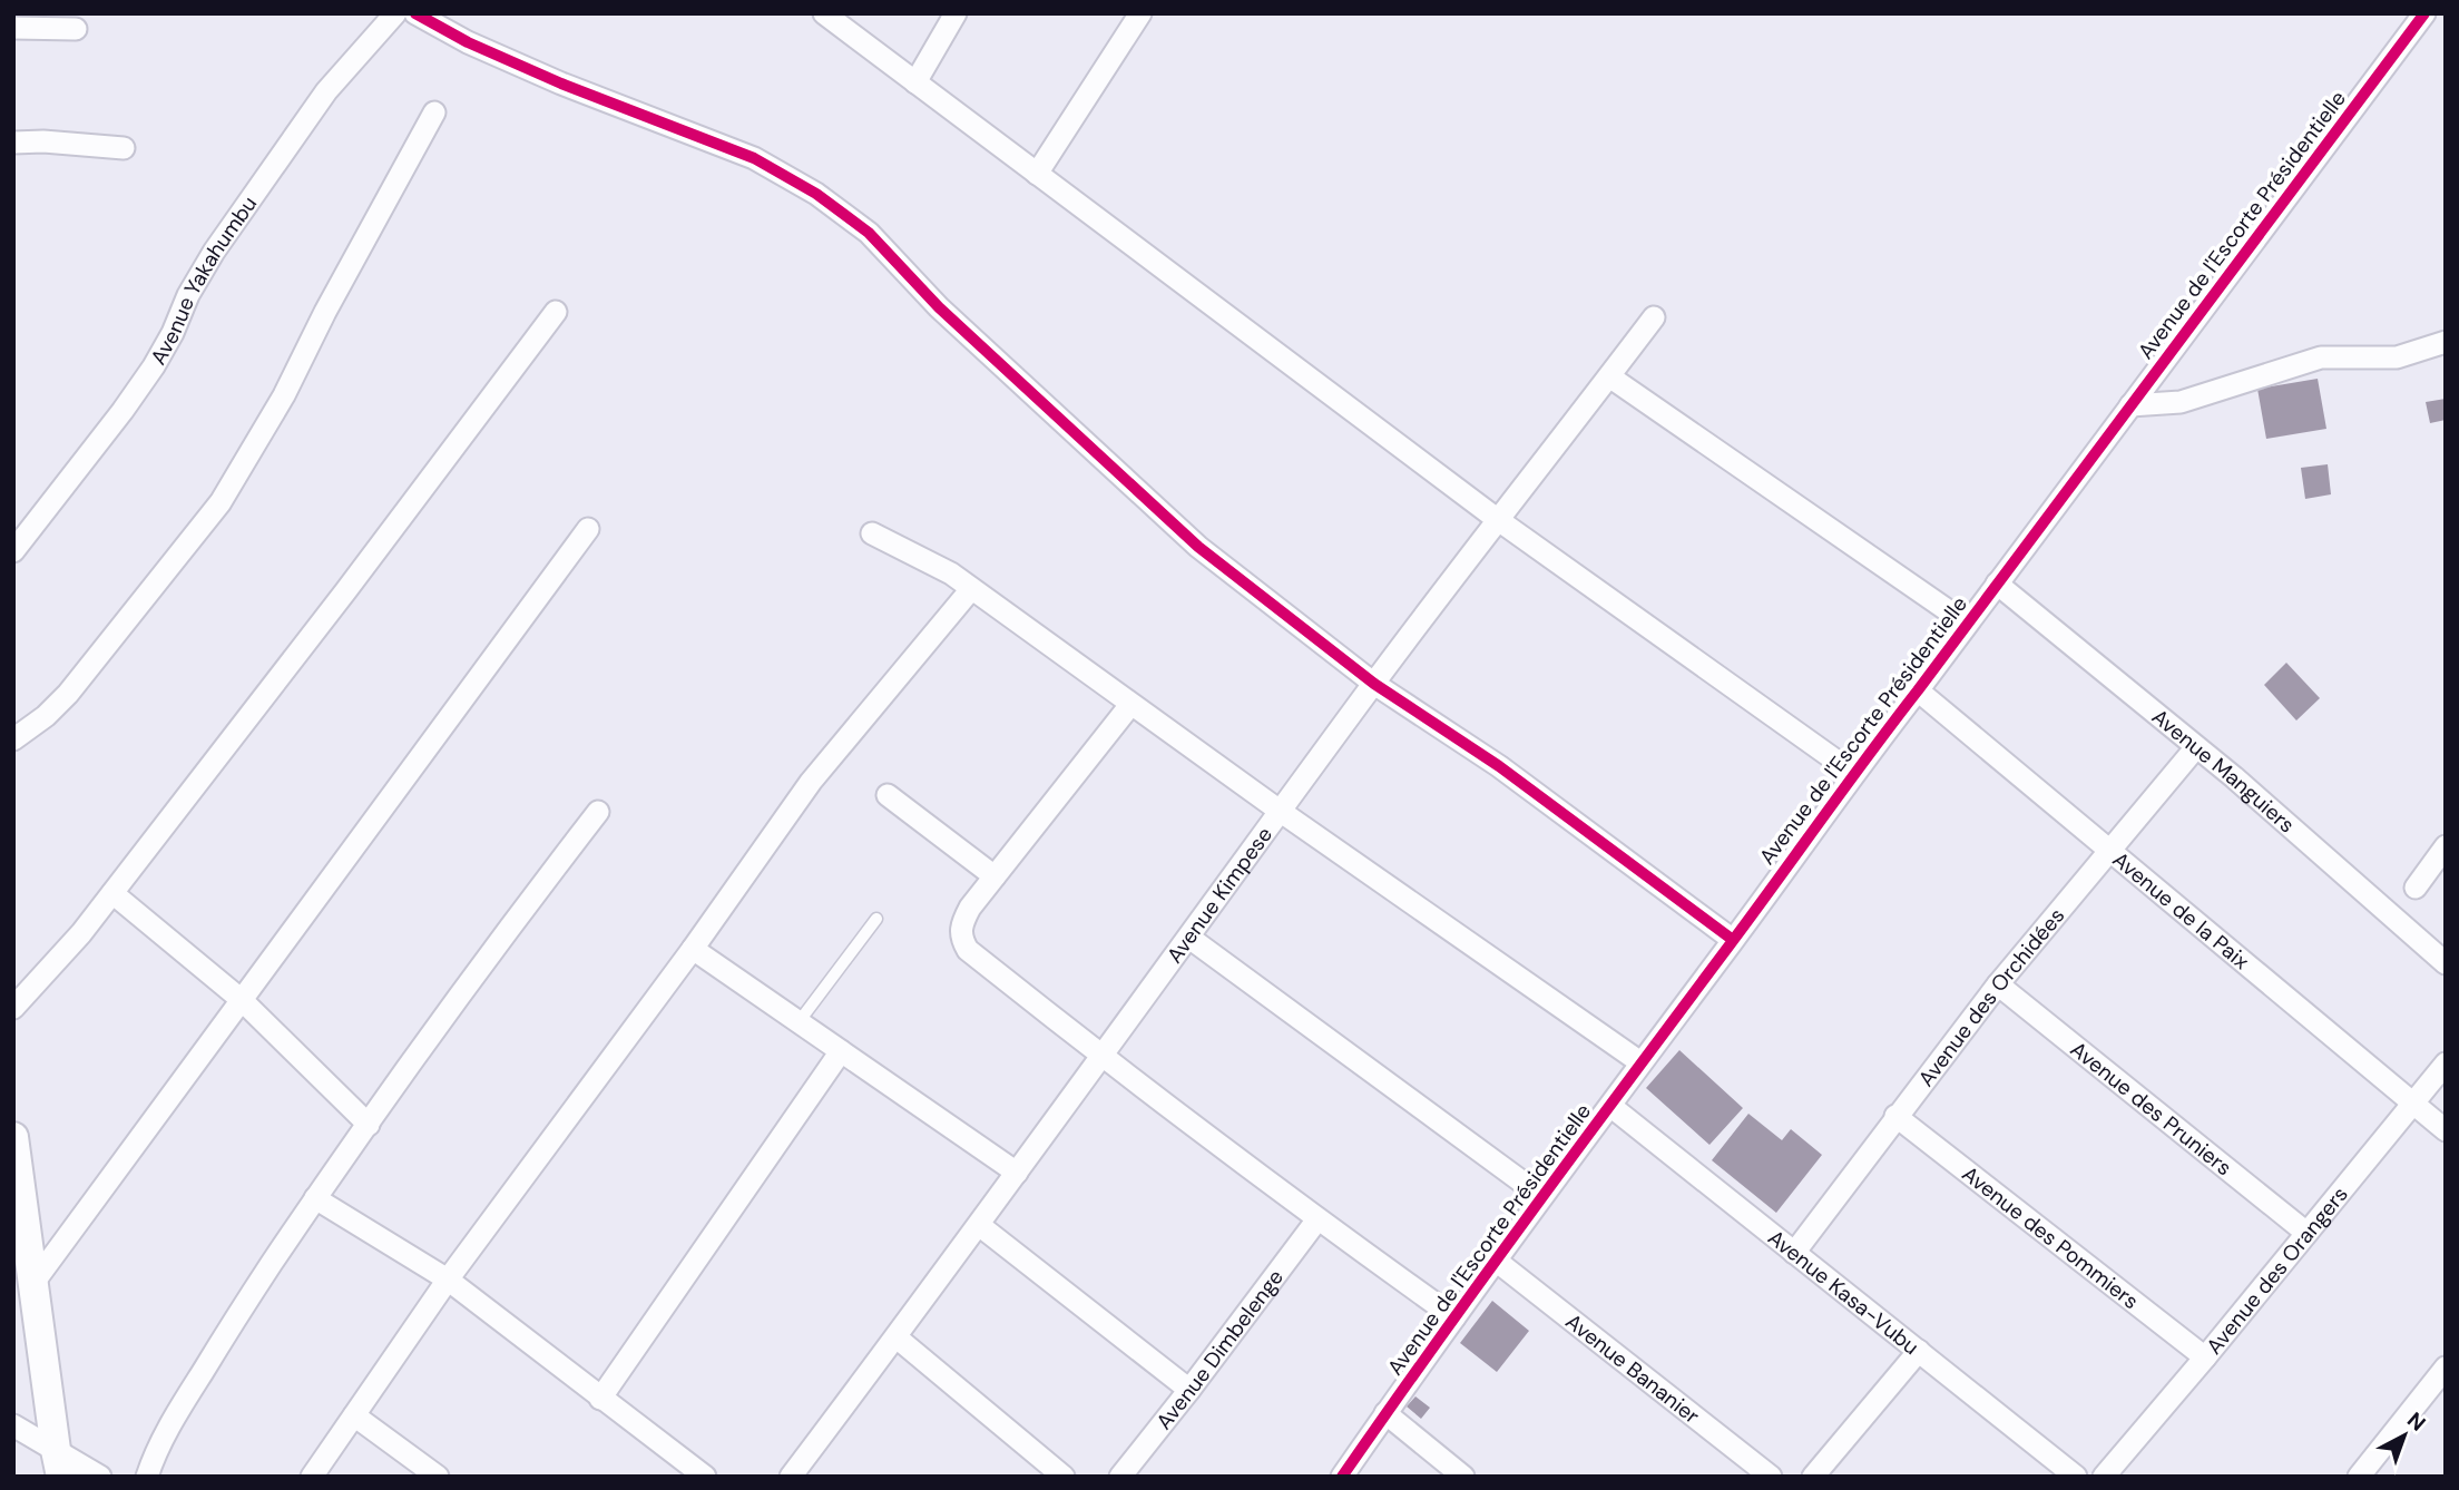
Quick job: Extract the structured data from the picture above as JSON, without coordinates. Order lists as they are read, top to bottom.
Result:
{
  "streets": {
    "street": [
      "Avenue de l'Escorte Présidentielle",
      "Avenue Yakahumbu",
      "Avenue Manguiers",
      "Avenue Kimpese",
      "Avenue de la Paix",
      "Avenue des Orchidées",
      "Avenue des Pruniers",
      "Avenue des Pommiers",
      "Avenue des Orangers",
      "Avenue Kasa-Vubu",
      "Avenue Dimbelenge",
      "Avenue Bananier"
    ]
  },
  "crossings": [
    ["Avenue de l'Escorte Présidentielle", "Avenue Manguiers"],
    ["Avenue de l'Escorte Présidentielle", "Avenue de la Paix"],
    ["Avenue de l'Escorte Présidentielle", "Avenue Kasa-Vubu"],
    ["Avenue de l'Escorte Présidentielle", "Avenue Bananier"],
    ["Avenue Manguiers", "Avenue des Orchidées"],
    ["Avenue de la Paix", "Avenue des Orchidées"],
    ["Avenue de la Paix", "Avenue des Orangers"],
    ["Avenue des Orchidées", "Avenue des Pruniers"],
    ["Avenue des Orchidées", "Avenue des Pommiers"],
    ["Avenue des Orchidées", "Avenue Kasa-Vubu"],
    ["Avenue des Pruniers", "Avenue des Orangers"],
    ["Avenue des Pommiers", "Avenue des Orangers"]
  ],
  "north": "top right"
}
